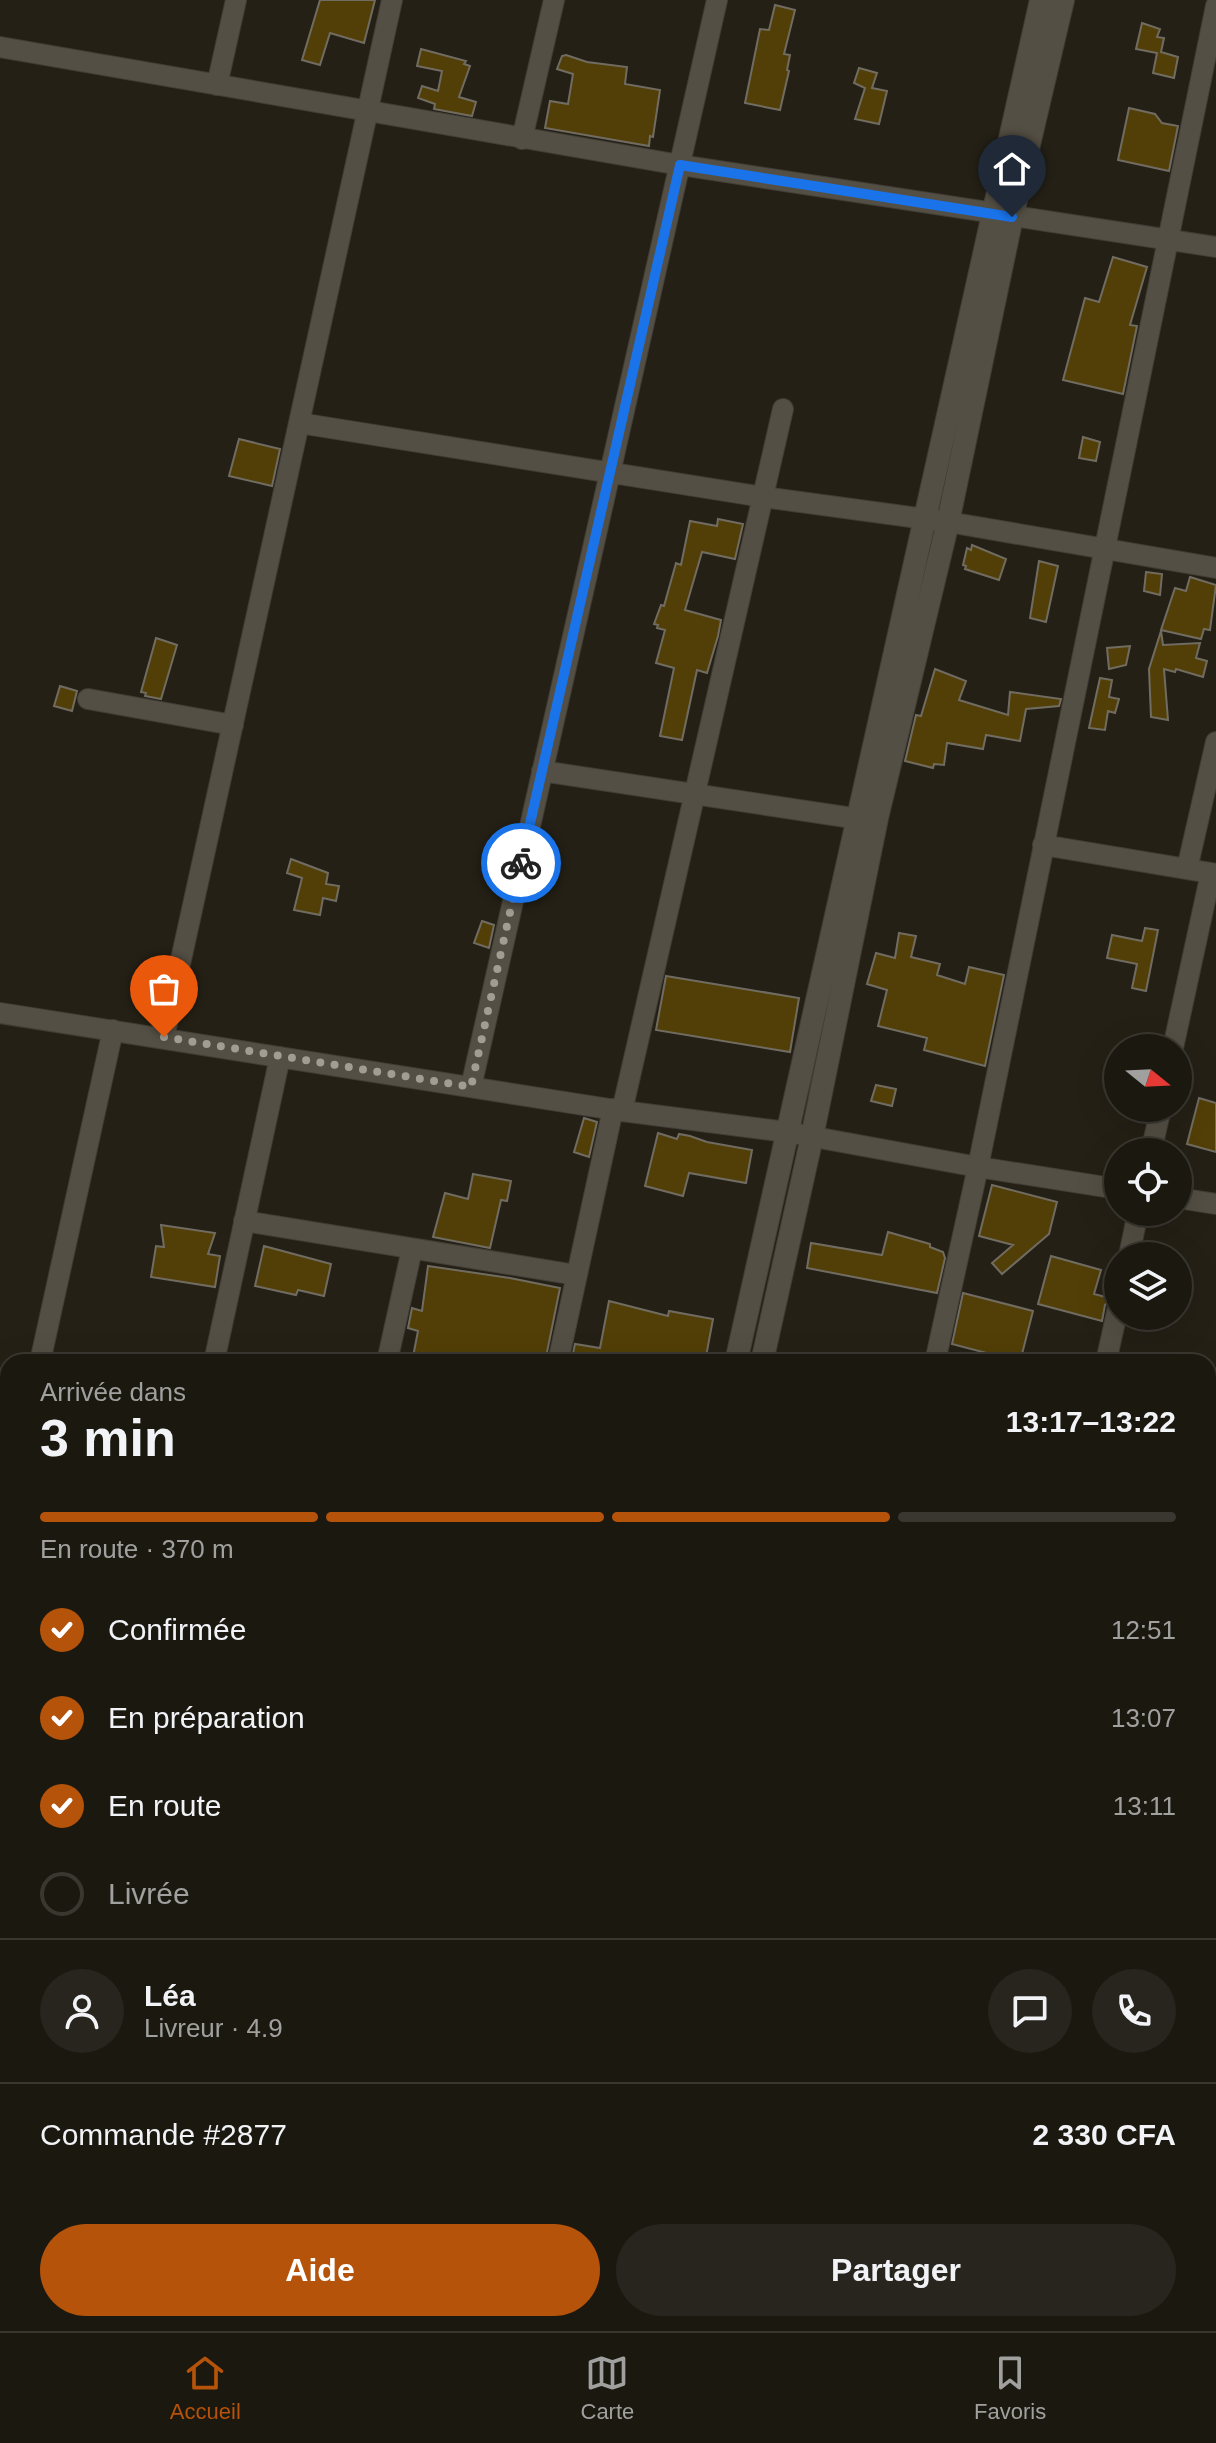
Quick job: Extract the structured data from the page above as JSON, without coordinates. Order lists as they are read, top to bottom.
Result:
{
  "north": "right",
  "page": {
    "heading": ["3 min", "Arrivée dans", "13:17–13:22"],
    "panel": [
      "Léa",
      "Livreur · 4.9",
      "Commande #2877",
      "2 330 CFA"
    ],
    "bar": "En route · 370 m",
    "list": [
      ["Confirmée", "12:51"],
      ["En préparation", "13:07"],
      ["En route", "13:11"],
      "Livrée"
    ],
    "buttons": ["Aide", "Partager"],
    "tabs": ["Accueil", "Carte", "Favoris"]
  }
}
